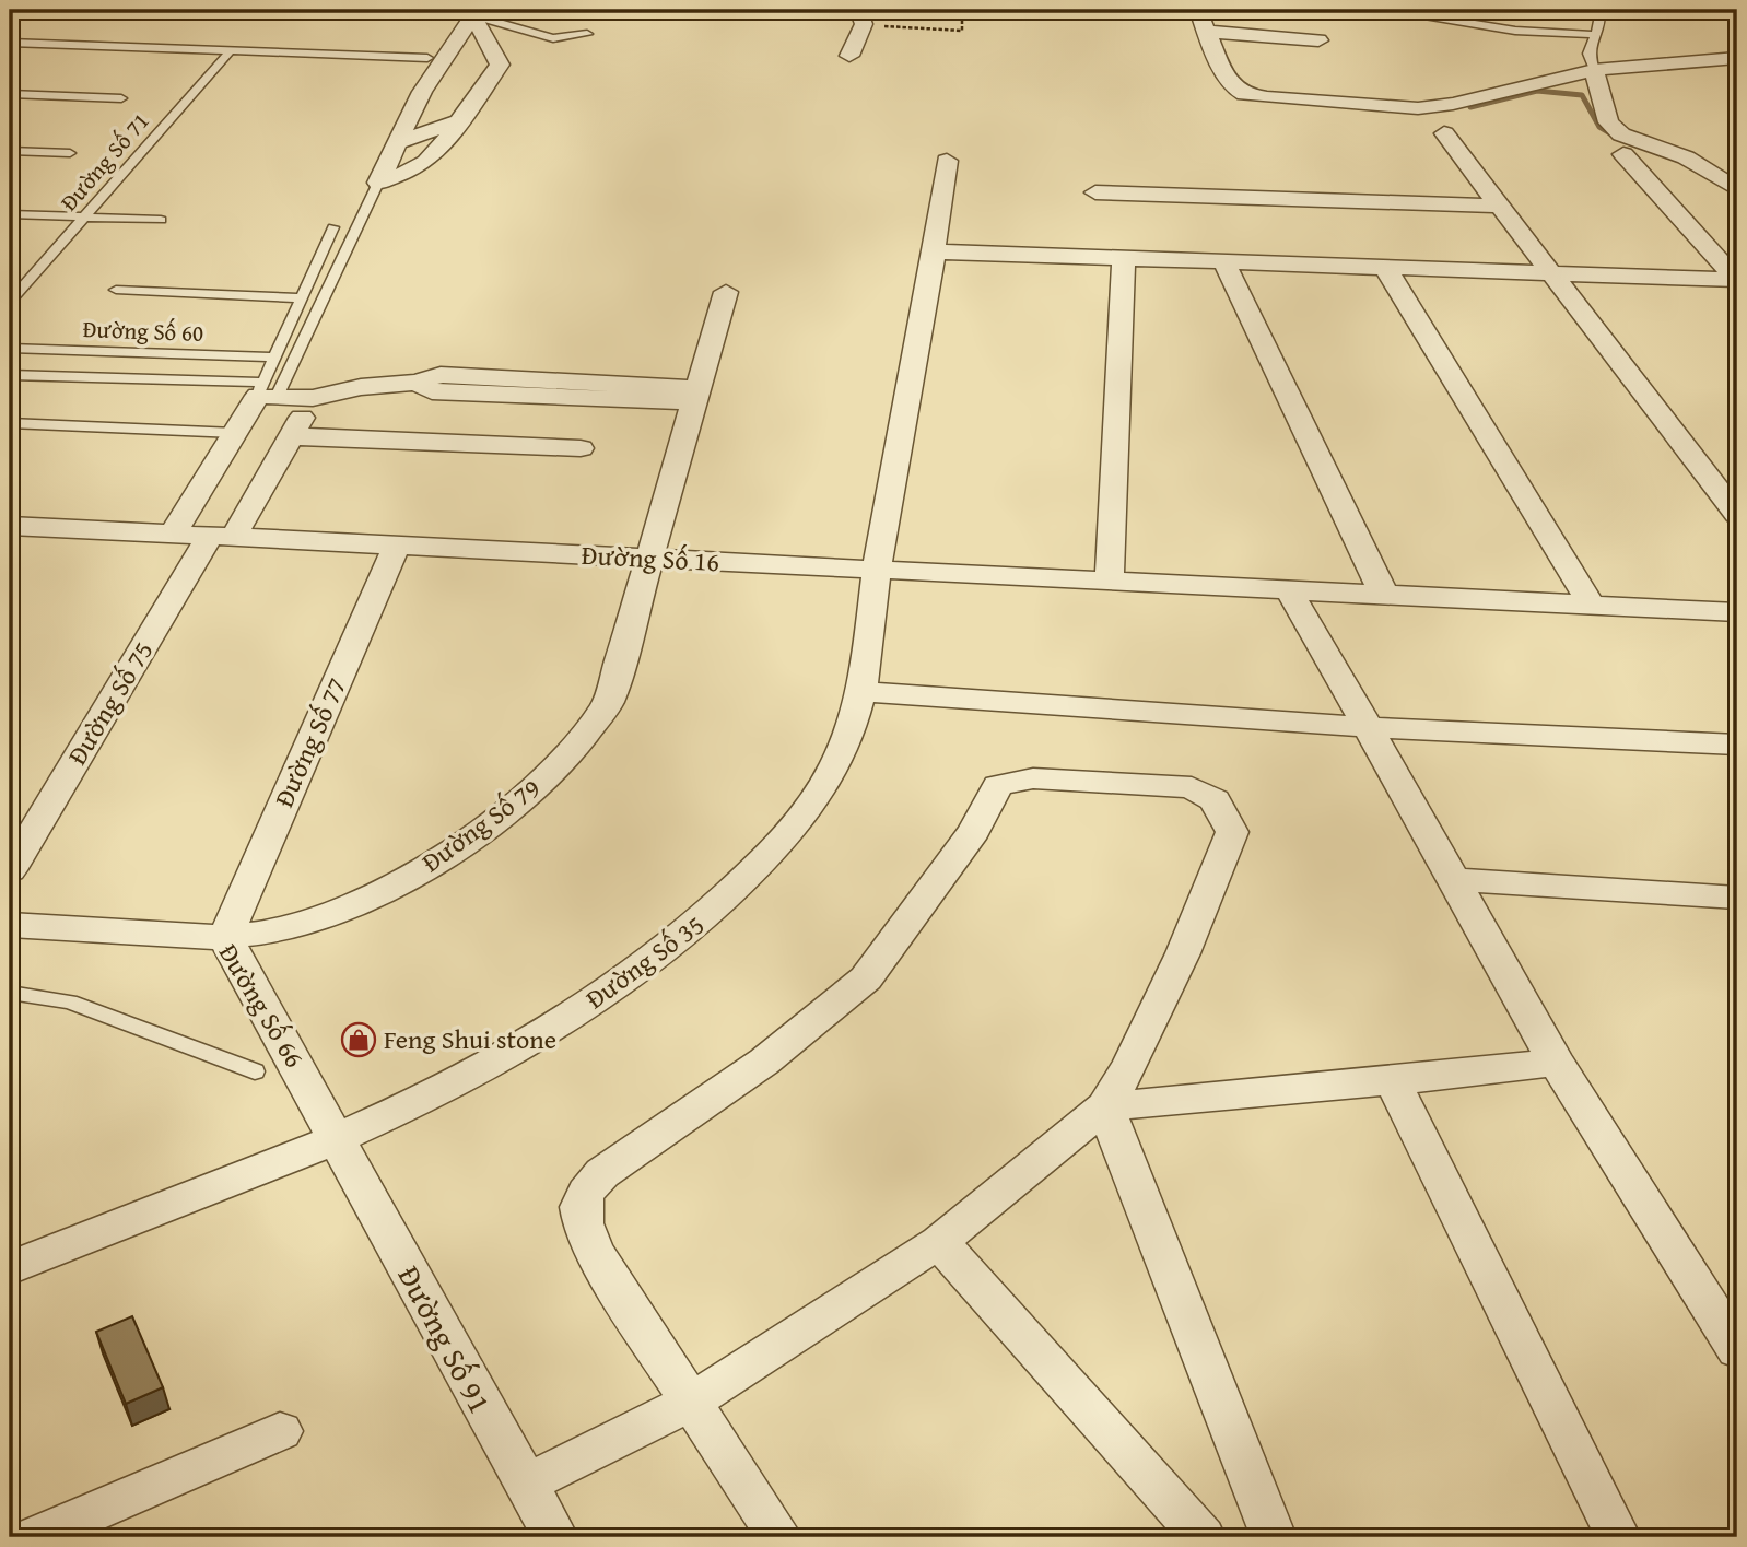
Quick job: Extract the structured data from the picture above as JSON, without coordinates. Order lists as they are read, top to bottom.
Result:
{
  "streets": {
    "street": [
      "Đường Số 16",
      "Đường Số 75",
      "Đường Số 77",
      "Đường Số 79",
      "Đường Số 35",
      "Đường Số 66",
      "Đường Số 91"
    ],
    "lane": ["Đường Số 71", "Đường Số 60"]
  },
  "crossings": [
    ["Đường Số 16", "Đường Số 75"],
    ["Đường Số 16", "Đường Số 77"],
    ["Đường Số 16", "Đường Số 79"],
    ["Đường Số 16", "Đường Số 35"],
    ["Đường Số 77", "Đường Số 79"],
    ["Đường Số 77", "Đường Số 66"],
    ["Đường Số 79", "Đường Số 66"],
    ["Đường Số 35", "Đường Số 66"],
    ["Đường Số 35", "Đường Số 91"],
    ["Đường Số 66", "Đường Số 91"]
  ],
  "places": {
    "shop": ["Feng Shui stone"]
  }
}
